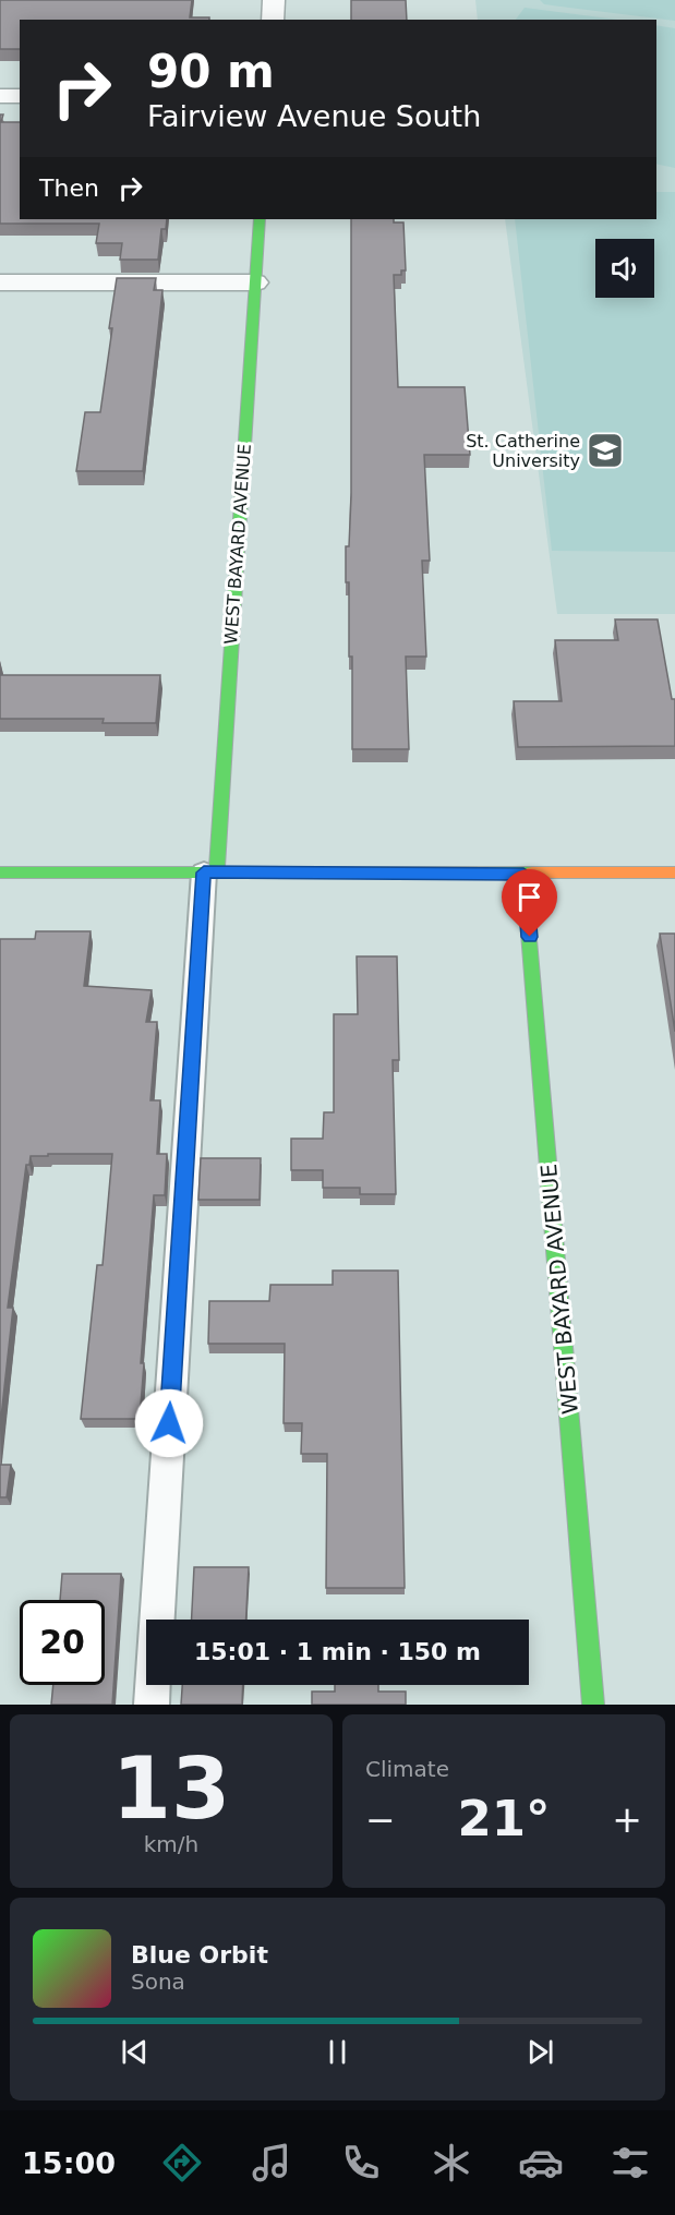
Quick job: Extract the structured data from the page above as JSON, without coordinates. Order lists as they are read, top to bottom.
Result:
{
  "streets": {
    "street": ["WEST BAYARD AVENUE"]
  },
  "places": {
    "school or university": ["St. Catherine University"]
  },
  "page": {
    "turn": ["90 m", "Fairview Avenue South"],
    "then": "Then",
    "limit": "20",
    "trip": "15:01 · 1 min · 150 m",
    "tile": [
      ["13", "km/h"],
      "Climate"
    ],
    "heat": ["−", "21°", "+"],
    "song": ["Blue Orbit", "Sona"],
    "tabs": "15:00"
  }
}
